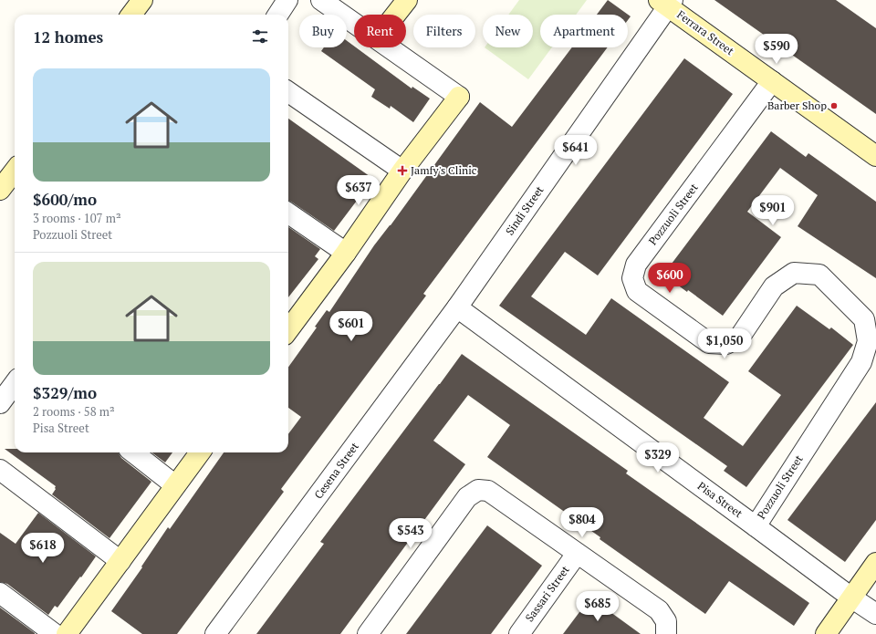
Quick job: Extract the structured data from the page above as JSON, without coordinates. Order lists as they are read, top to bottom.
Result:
{
  "streets": {
    "street": [
      "Ferrara Street",
      "Sindi Street",
      "Pozzuoli Street",
      "Cesena Street",
      "Pisa Street",
      "Sassari Street"
    ]
  },
  "crossings": [
    ["Ferrara Street", "Sindi Street"],
    ["Ferrara Street", "Pozzuoli Street"],
    ["Sindi Street", "Cesena Street"],
    ["Sindi Street", "Pisa Street"],
    ["Pozzuoli Street", "Pisa Street"],
    ["Cesena Street", "Pisa Street"]
  ],
  "places": {
    "other": ["Barber Shop"],
    "health": ["Jamfy's Clinic"]
  },
  "page": {
    "chip": [
      "Buy",
      "Rent",
      "Filters",
      "New",
      "Apartment"
    ],
    "heading": "12 homes",
    "price": [
      "$590",
      "$641",
      "$637",
      "$901",
      "$600",
      "$601",
      "$1,050",
      "$329",
      "$804",
      "$543",
      "$618",
      "$685"
    ],
    "list": [
      {
        "name": "$600/mo",
        "note": "3 rooms · 107 m² · Pozzuoli Street"
      },
      {
        "name": "$329/mo",
        "note": "2 rooms · 58 m² · Pisa Street"
      }
    ]
  }
}
